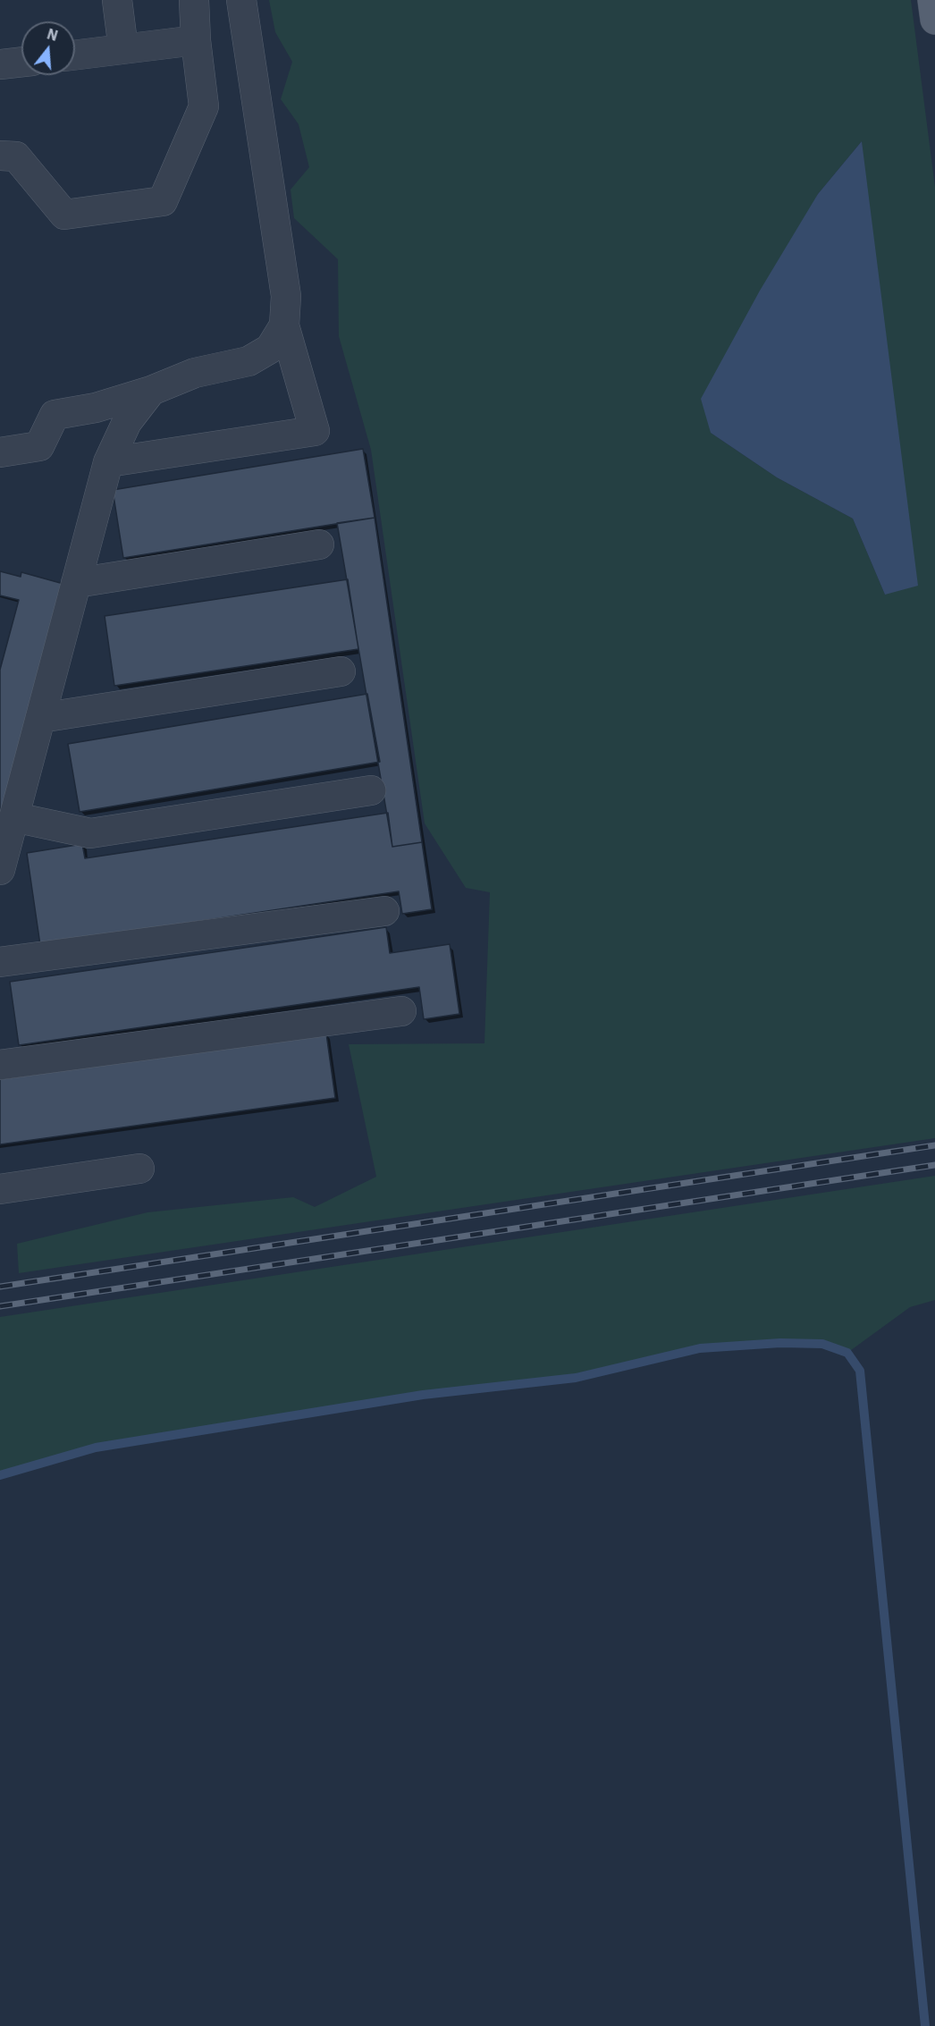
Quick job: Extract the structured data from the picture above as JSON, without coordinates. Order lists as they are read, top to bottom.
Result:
{
  "north": "top"
}
